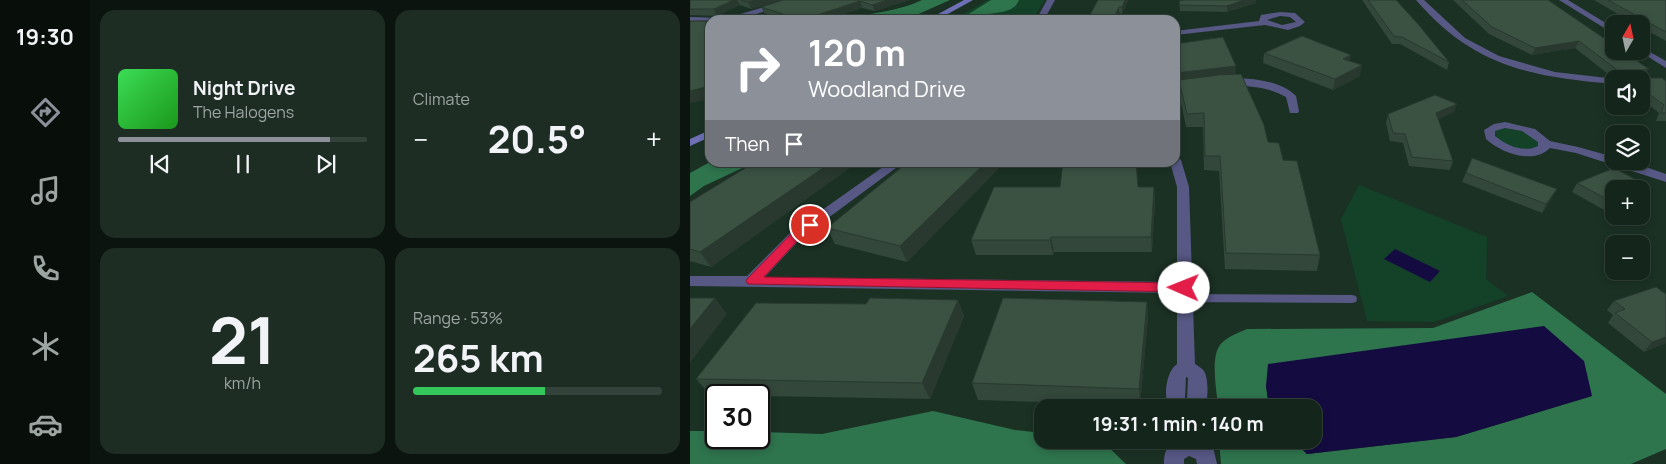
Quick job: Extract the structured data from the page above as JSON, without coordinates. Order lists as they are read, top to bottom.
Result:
{
  "north": "top",
  "page": {
    "tabs": "19:30",
    "tile": [
      "Climate",
      ["21", "km/h"],
      ["Range · 53%", "265 km"]
    ],
    "map_buttons": ["+", "−"],
    "turn": ["120 m", "Woodland Drive"],
    "song": ["Night Drive", "The Halogens"],
    "heat": ["−", "20.5°", "+"],
    "then": "Then",
    "limit": "30",
    "trip": "19:31 · 1 min · 140 m"
  }
}
